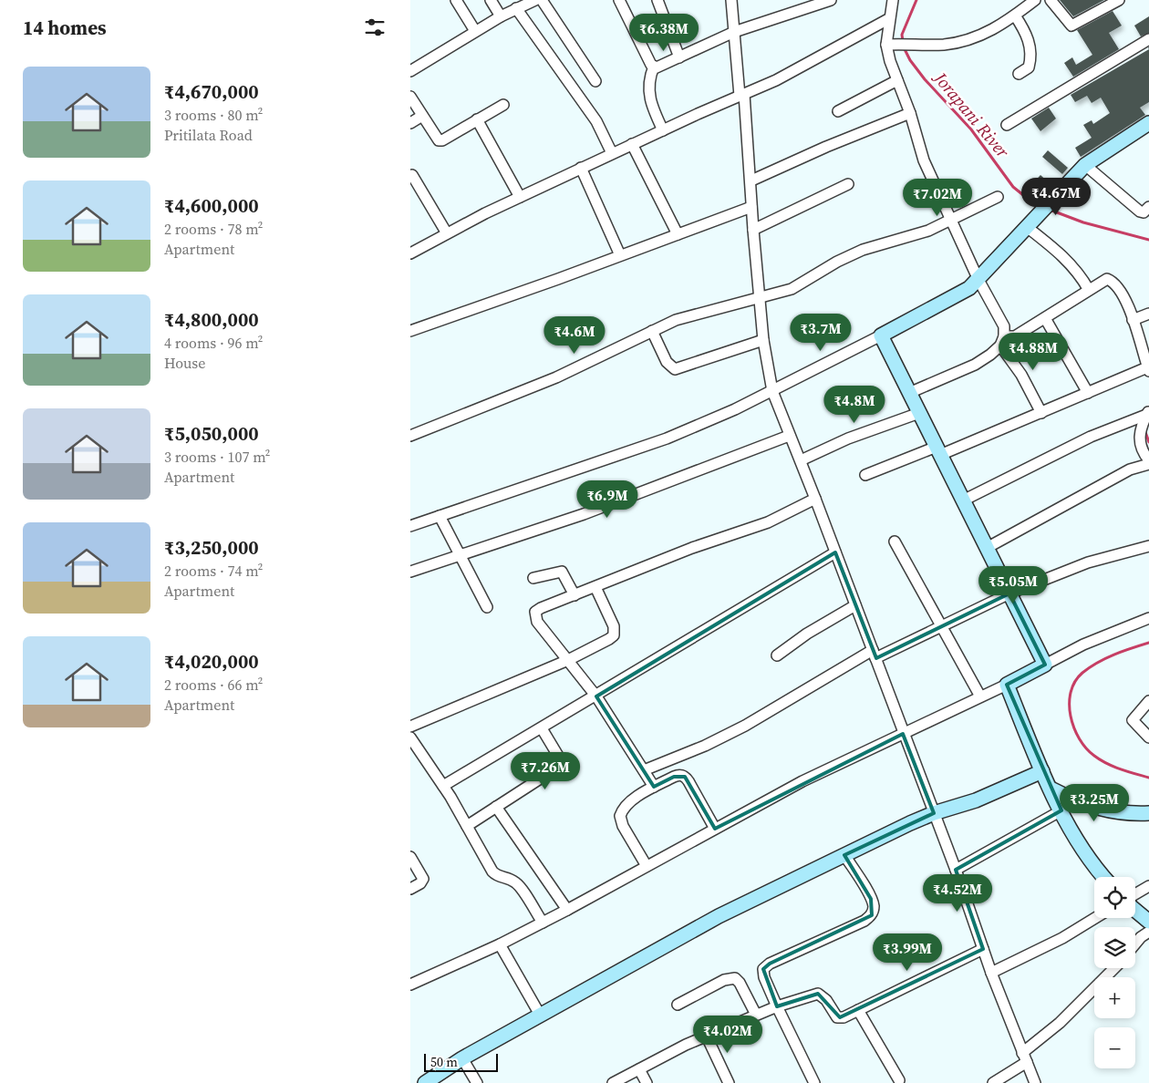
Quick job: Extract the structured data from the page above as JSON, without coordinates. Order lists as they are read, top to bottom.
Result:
{
  "water": ["Jorapani River"],
  "scale_bar": "50 m",
  "page": {
    "heading": "14 homes",
    "price": [
      "₹6.38M",
      "₹4.67M",
      "₹7.02M",
      "₹3.7M",
      "₹4.6M",
      "₹4.88M",
      "₹4.8M",
      "₹6.9M",
      "₹5.05M",
      "₹7.26M",
      "₹3.25M",
      "₹4.52M",
      "₹3.99M",
      "₹4.02M"
    ],
    "list": [
      {
        "name": "₹4,670,000",
        "note": "3 rooms · 80 m² · Pritilata Road"
      },
      {
        "name": "₹4,600,000",
        "note": "2 rooms · 78 m² · Apartment"
      },
      {
        "name": "₹4,800,000",
        "note": "4 rooms · 96 m² · House"
      },
      {
        "name": "₹5,050,000",
        "note": "3 rooms · 107 m² · Apartment"
      },
      {
        "name": "₹3,250,000",
        "note": "2 rooms · 74 m² · Apartment"
      },
      {
        "name": "₹4,020,000",
        "note": "2 rooms · 66 m² · Apartment"
      }
    ],
    "map_buttons": ["+", "−"],
    "scale": "50 m"
  }
}
